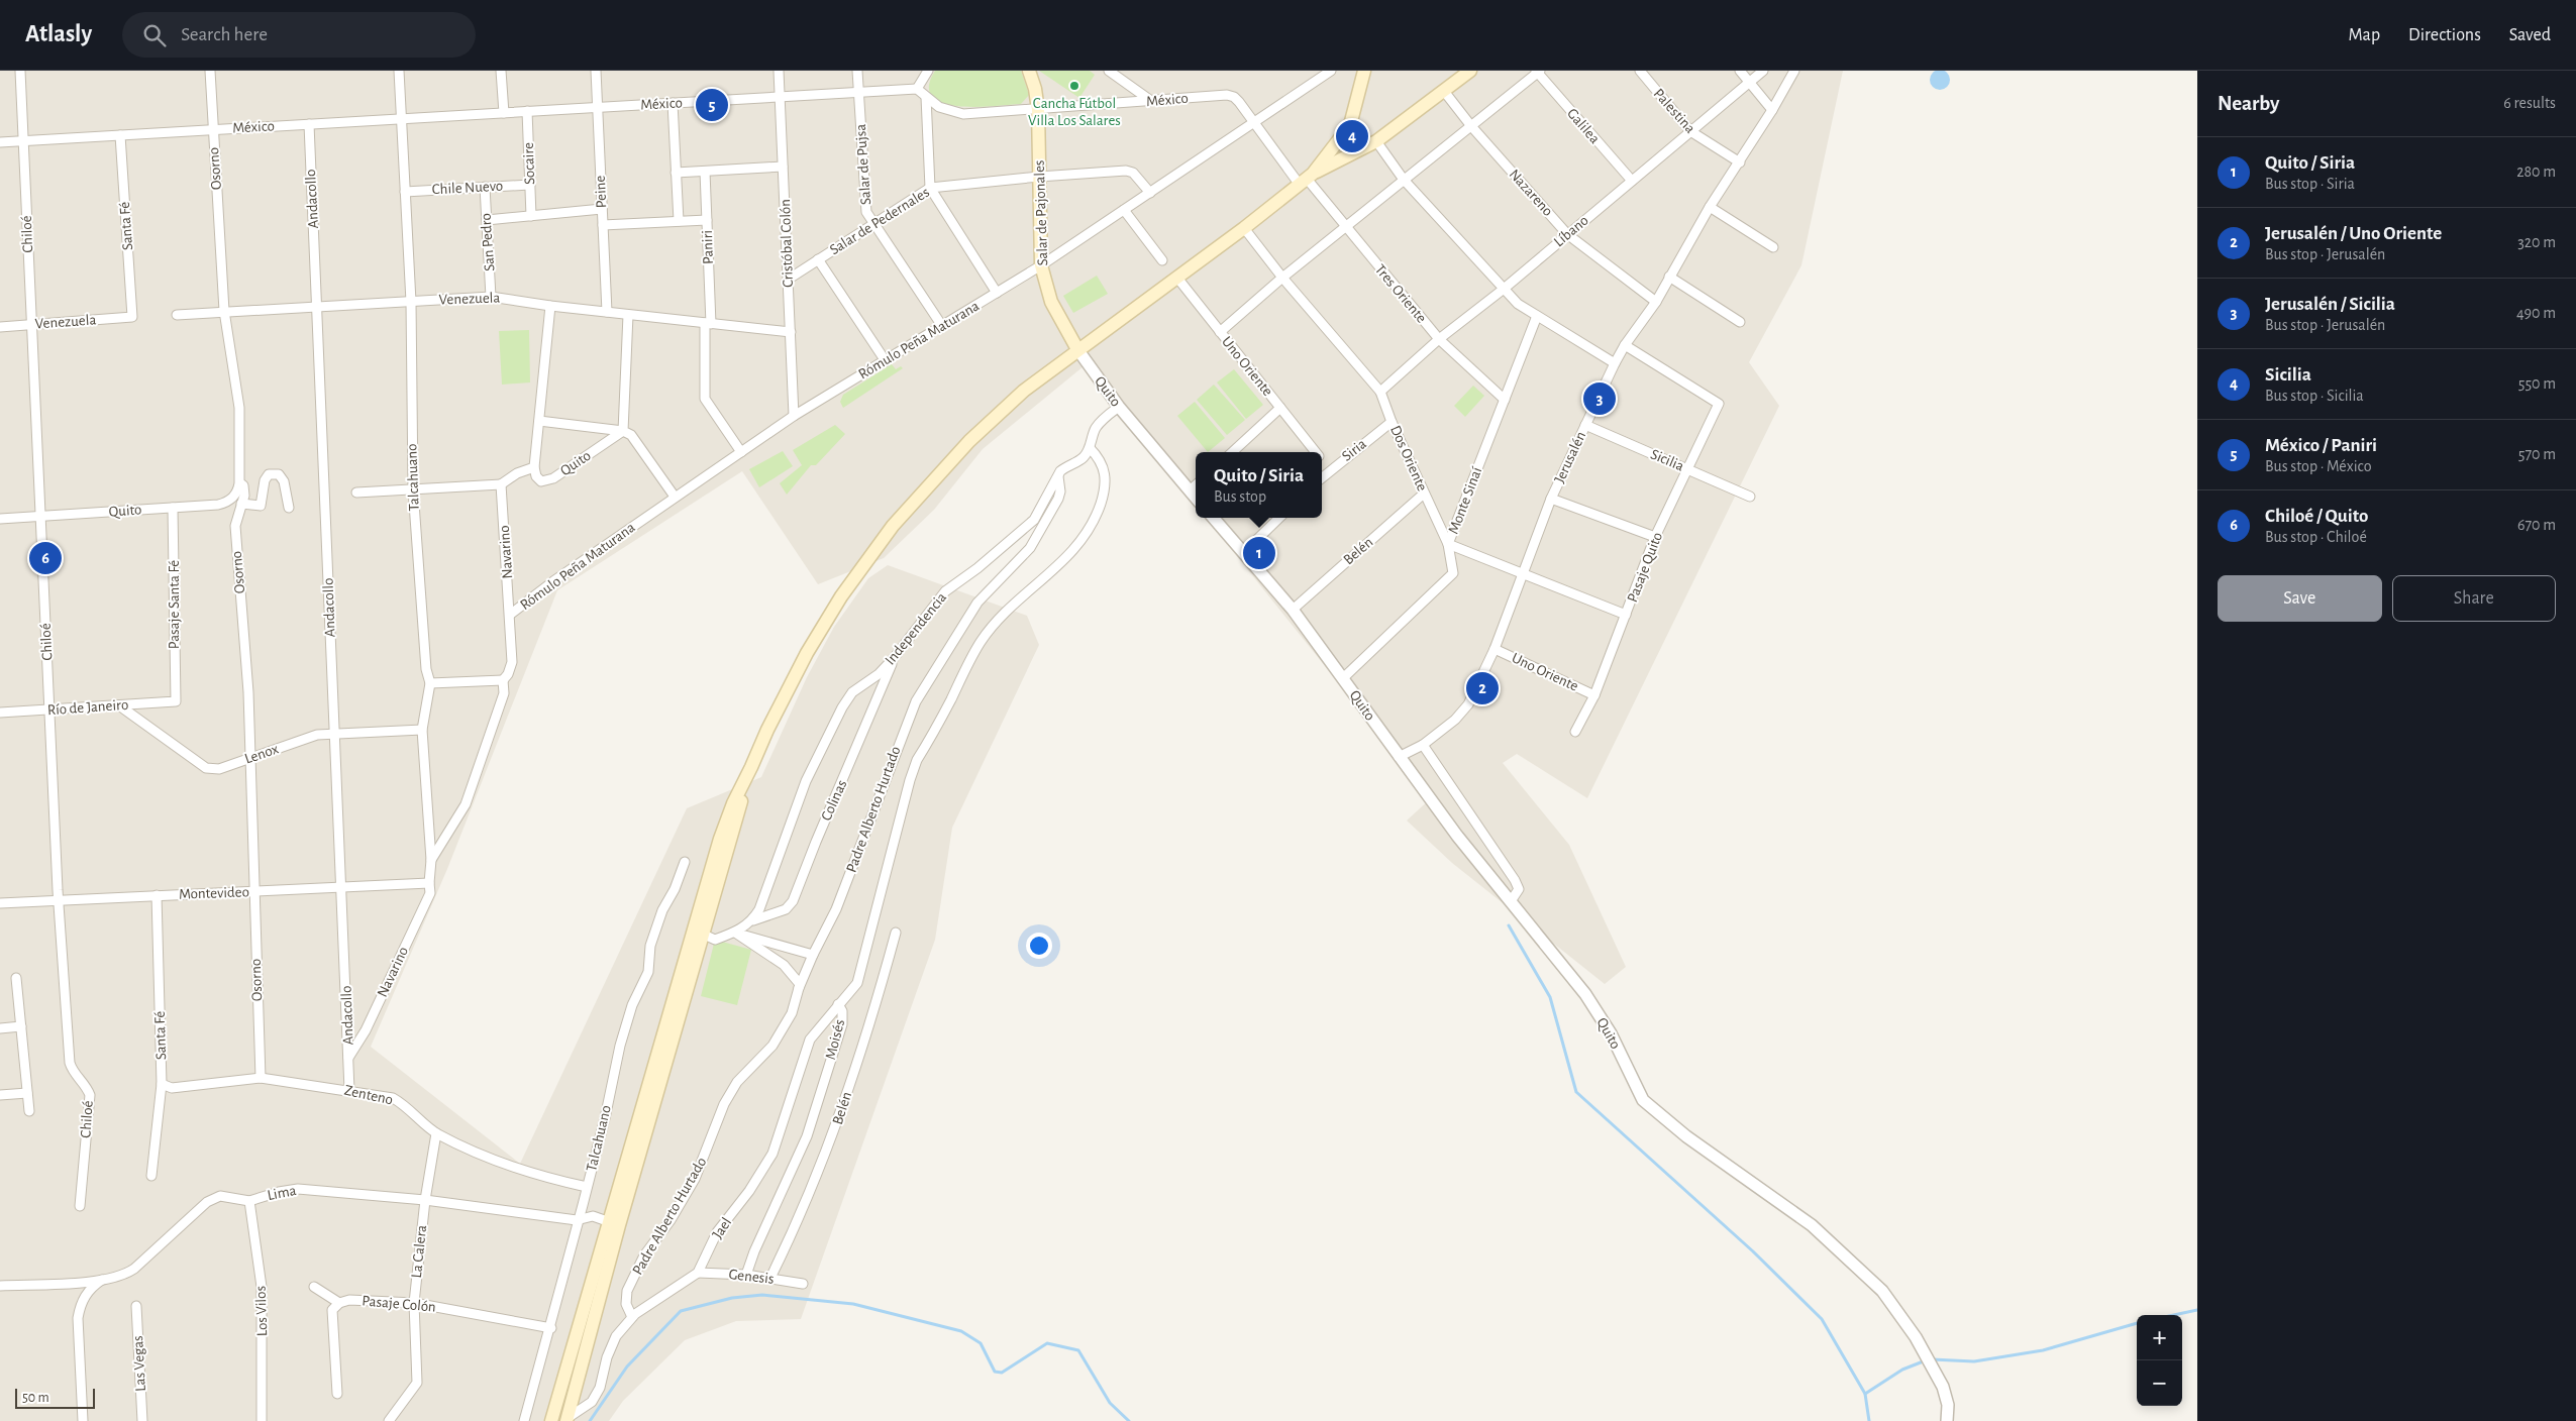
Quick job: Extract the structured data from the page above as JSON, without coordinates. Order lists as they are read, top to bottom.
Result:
{
  "streets": {
    "main road": ["Salar de Pajonales"],
    "street": [
      "México",
      "Palestina",
      "Galilea",
      "Socaire",
      "Salar de Pujsa",
      "Osorno",
      "Chile Nuevo",
      "Peine",
      "Nazareno",
      "Andacollo",
      "Salar de Pedernales",
      "Santa Fé",
      "Líbano",
      "Chiloé",
      "San Pedro",
      "Cristóbal Colón",
      "Paniri",
      "Tres Oriente",
      "Venezuela",
      "Rómulo Peña Maturana",
      "Uno Oriente",
      "Quito",
      "Siria",
      "Jerusalén",
      "Dos Oriente",
      "Sicilia",
      "Talcahuano",
      "Monte Sinaí",
      "Belén",
      "Navarino",
      "Pasaje Quito",
      "Pasaje Santa Fé",
      "Independencia",
      "Río de Janeiro",
      "Lenox",
      "Colinas",
      "Padre Alberto Hurtado",
      "Montevideo",
      "Moisés",
      "Zenteno",
      "Lima",
      "Jael",
      "La Calera",
      "Genesis",
      "Pasaje Colón",
      "Los Vilos",
      "Las Vegas"
    ]
  },
  "crossings": [
    ["México", "Socaire"],
    ["México", "Salar de Pujsa"],
    ["México", "Osorno"],
    ["México", "Peine"],
    ["México", "Andacollo"],
    ["México", "Salar de Pajonales"],
    ["México", "Santa Fé"],
    ["México", "Chiloé"],
    ["México", "Cristóbal Colón"],
    ["México", "Paniri"],
    ["México", "Tres Oriente"],
    ["México", "Rómulo Peña Maturana"],
    ["México", "Talcahuano"],
    ["Palestina", "Líbano"],
    ["Palestina", "Jerusalén"],
    ["Galilea", "Líbano"],
    ["Socaire", "Chile Nuevo"],
    ["Salar de Pujsa", "Salar de Pedernales"],
    ["Salar de Pujsa", "Rómulo Peña Maturana"],
    ["Osorno", "Venezuela"],
    ["Osorno", "Quito"],
    ["Osorno", "Lenox"],
    ["Osorno", "Montevideo"],
    ["Osorno", "Zenteno"],
    ["Chile Nuevo", "San Pedro"],
    ["Chile Nuevo", "Talcahuano"],
    ["Peine", "Venezuela"],
    ["Nazareno", "Líbano"],
    ["Nazareno", "Jerusalén"],
    ["Andacollo", "Venezuela"],
    ["Andacollo", "Navarino"],
    ["Andacollo", "Lenox"],
    ["Andacollo", "Montevideo"],
    ["Andacollo", "Zenteno"],
    ["Salar de Pajonales", "Salar de Pedernales"],
    ["Salar de Pajonales", "Rómulo Peña Maturana"],
    ["Salar de Pajonales", "Quito"],
    ["Salar de Pedernales", "Cristóbal Colón"],
    ["Salar de Pedernales", "Rómulo Peña Maturana"],
    ["Santa Fé", "Venezuela"],
    ["Santa Fé", "Montevideo"],
    ["Santa Fé", "Zenteno"],
    ["Líbano", "Tres Oriente"],
    ["Líbano", "Dos Oriente"],
    ["Chiloé", "Venezuela"],
    ["Chiloé", "Quito"],
    ["Chiloé", "Río de Janeiro"],
    ["Chiloé", "Montevideo"],
    ["San Pedro", "Venezuela"],
    ["Cristóbal Colón", "Venezuela"],
    ["Cristóbal Colón", "Rómulo Peña Maturana"],
    ["Paniri", "Venezuela"],
    ["Paniri", "Rómulo Peña Maturana"],
    ["Tres Oriente", "Monte Sinaí"],
    ["Venezuela", "Talcahuano"],
    ["Rómulo Peña Maturana", "Navarino"],
    ["Uno Oriente", "Siria"],
    ["Uno Oriente", "Jerusalén"],
    ["Uno Oriente", "Pasaje Quito"],
    ["Quito", "Jerusalén"],
    ["Quito", "Monte Sinaí"],
    ["Quito", "Belén"],
    ["Quito", "Pasaje Santa Fé"],
    ["Quito", "Independencia"],
    ["Siria", "Dos Oriente"],
    ["Jerusalén", "Sicilia"],
    ["Jerusalén", "Pasaje Quito"],
    ["Dos Oriente", "Monte Sinaí"],
    ["Dos Oriente", "Belén"],
    ["Sicilia", "Pasaje Quito"],
    ["Talcahuano", "Navarino"],
    ["Talcahuano", "Lenox"],
    ["Talcahuano", "Montevideo"],
    ["Talcahuano", "Zenteno"],
    ["Talcahuano", "Lima"],
    ["Talcahuano", "Pasaje Colón"],
    ["Belén", "Genesis"],
    ["Navarino", "Montevideo"],
    ["Pasaje Santa Fé", "Río de Janeiro"],
    ["Independencia", "Colinas"],
    ["Independencia", "Padre Alberto Hurtado"],
    ["Independencia", "Moisés"],
    ["Río de Janeiro", "Lenox"],
    ["Moisés", "Jael"],
    ["Moisés", "Genesis"],
    ["Zenteno", "La Calera"],
    ["Lima", "La Calera"],
    ["Lima", "Los Vilos"],
    ["Jael", "Genesis"],
    ["La Calera", "Pasaje Colón"]
  ],
  "places": ["Cancha Fútbol Villa Los Salares"],
  "scale_bar": "50 m",
  "page": {
    "header": "Atlasly",
    "search": "Search here",
    "nav": ["Map", "Directions", "Saved"],
    "heading": ["Nearby", "6 results"],
    "pins": [
      "5",
      "4",
      "3",
      "1",
      "6",
      "2"
    ],
    "list": [
      {
        "mark": "1",
        "name": "Quito / Siria",
        "note": "Bus stop · Siria",
        "value": "280 m"
      },
      {
        "mark": "2",
        "name": "Jerusalén / Uno Oriente",
        "note": "Bus stop · Jerusalén",
        "value": "320 m"
      },
      {
        "mark": "3",
        "name": "Jerusalén / Sicilia",
        "note": "Bus stop · Jerusalén",
        "value": "490 m"
      },
      {
        "mark": "4",
        "name": "Sicilia",
        "note": "Bus stop · Sicilia",
        "value": "550 m"
      },
      {
        "mark": "5",
        "name": "México / Paniri",
        "note": "Bus stop · México",
        "value": "570 m"
      },
      {
        "mark": "6",
        "name": "Chiloé / Quito",
        "note": "Bus stop · Chiloé",
        "value": "670 m"
      }
    ],
    "popup": ["Quito / Siria", "Bus stop"],
    "buttons": ["Save", "Share"],
    "map_buttons": ["+", "−"],
    "scale": "50 m"
  }
}
